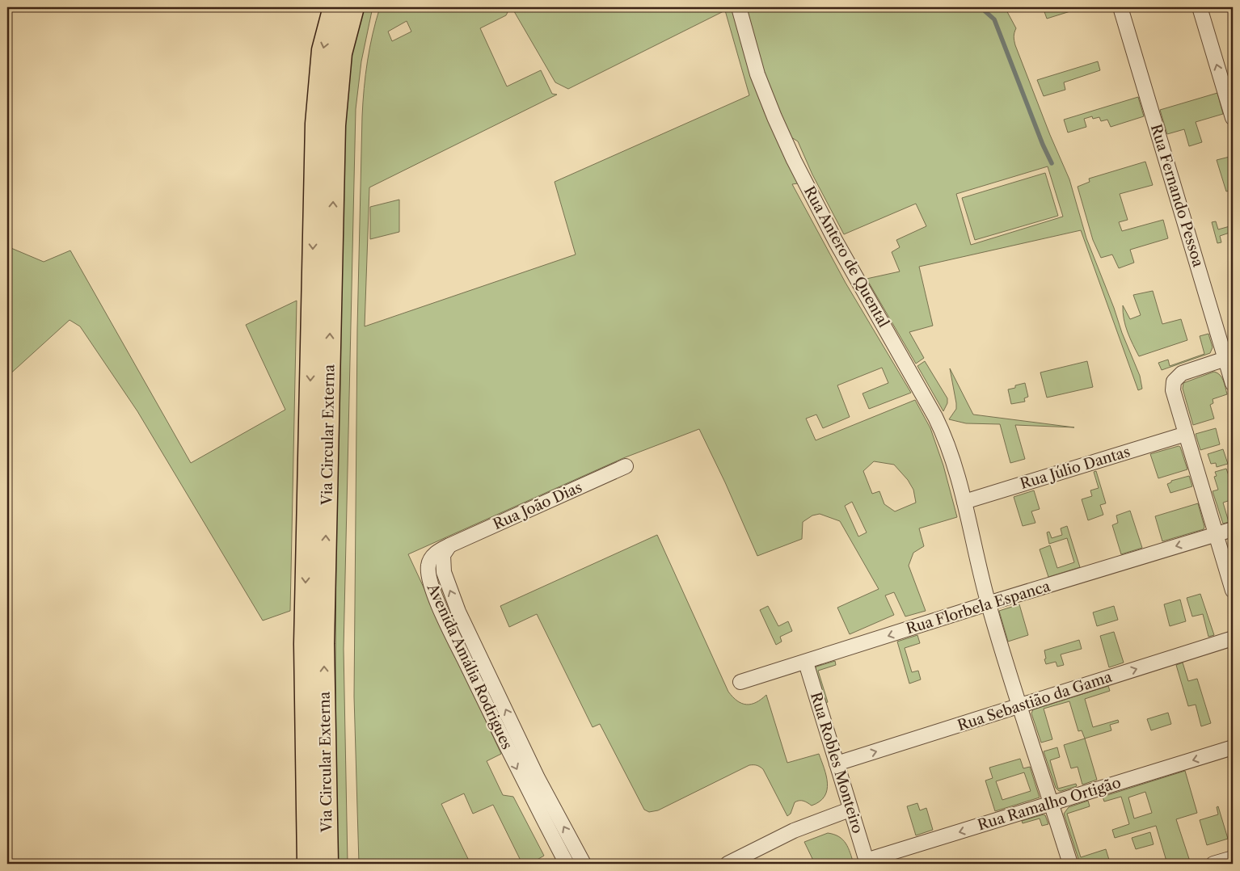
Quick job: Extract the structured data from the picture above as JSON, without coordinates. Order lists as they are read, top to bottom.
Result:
{
  "streets": {
    "main road": ["Via Circular Externa"],
    "street": [
      "Rua Fernando Pessoa",
      "Rua Antero de Quental",
      "Rua Júlio Dantas",
      "Rua João Dias",
      "Rua Florbela Espanca",
      "Avenida Amália Rodrigues",
      "Rua Sebastião da Gama",
      "Rua Robles Monteiro",
      "Rua Ramalho Ortigão"
    ]
  },
  "crossings": [
    ["Rua Antero de Quental", "Rua Júlio Dantas"],
    ["Rua Antero de Quental", "Rua Florbela Espanca"],
    ["Rua Antero de Quental", "Rua Sebastião da Gama"],
    ["Rua Antero de Quental", "Rua Ramalho Ortigão"],
    ["Rua João Dias", "Avenida Amália Rodrigues"],
    ["Rua Florbela Espanca", "Rua Robles Monteiro"],
    ["Rua Sebastião da Gama", "Rua Robles Monteiro"],
    ["Rua Robles Monteiro", "Rua Ramalho Ortigão"]
  ],
  "one_way": ["Rua Florbela Espanca", "Rua Sebastião da Gama", "Rua Ramalho Ortigão"]
}
